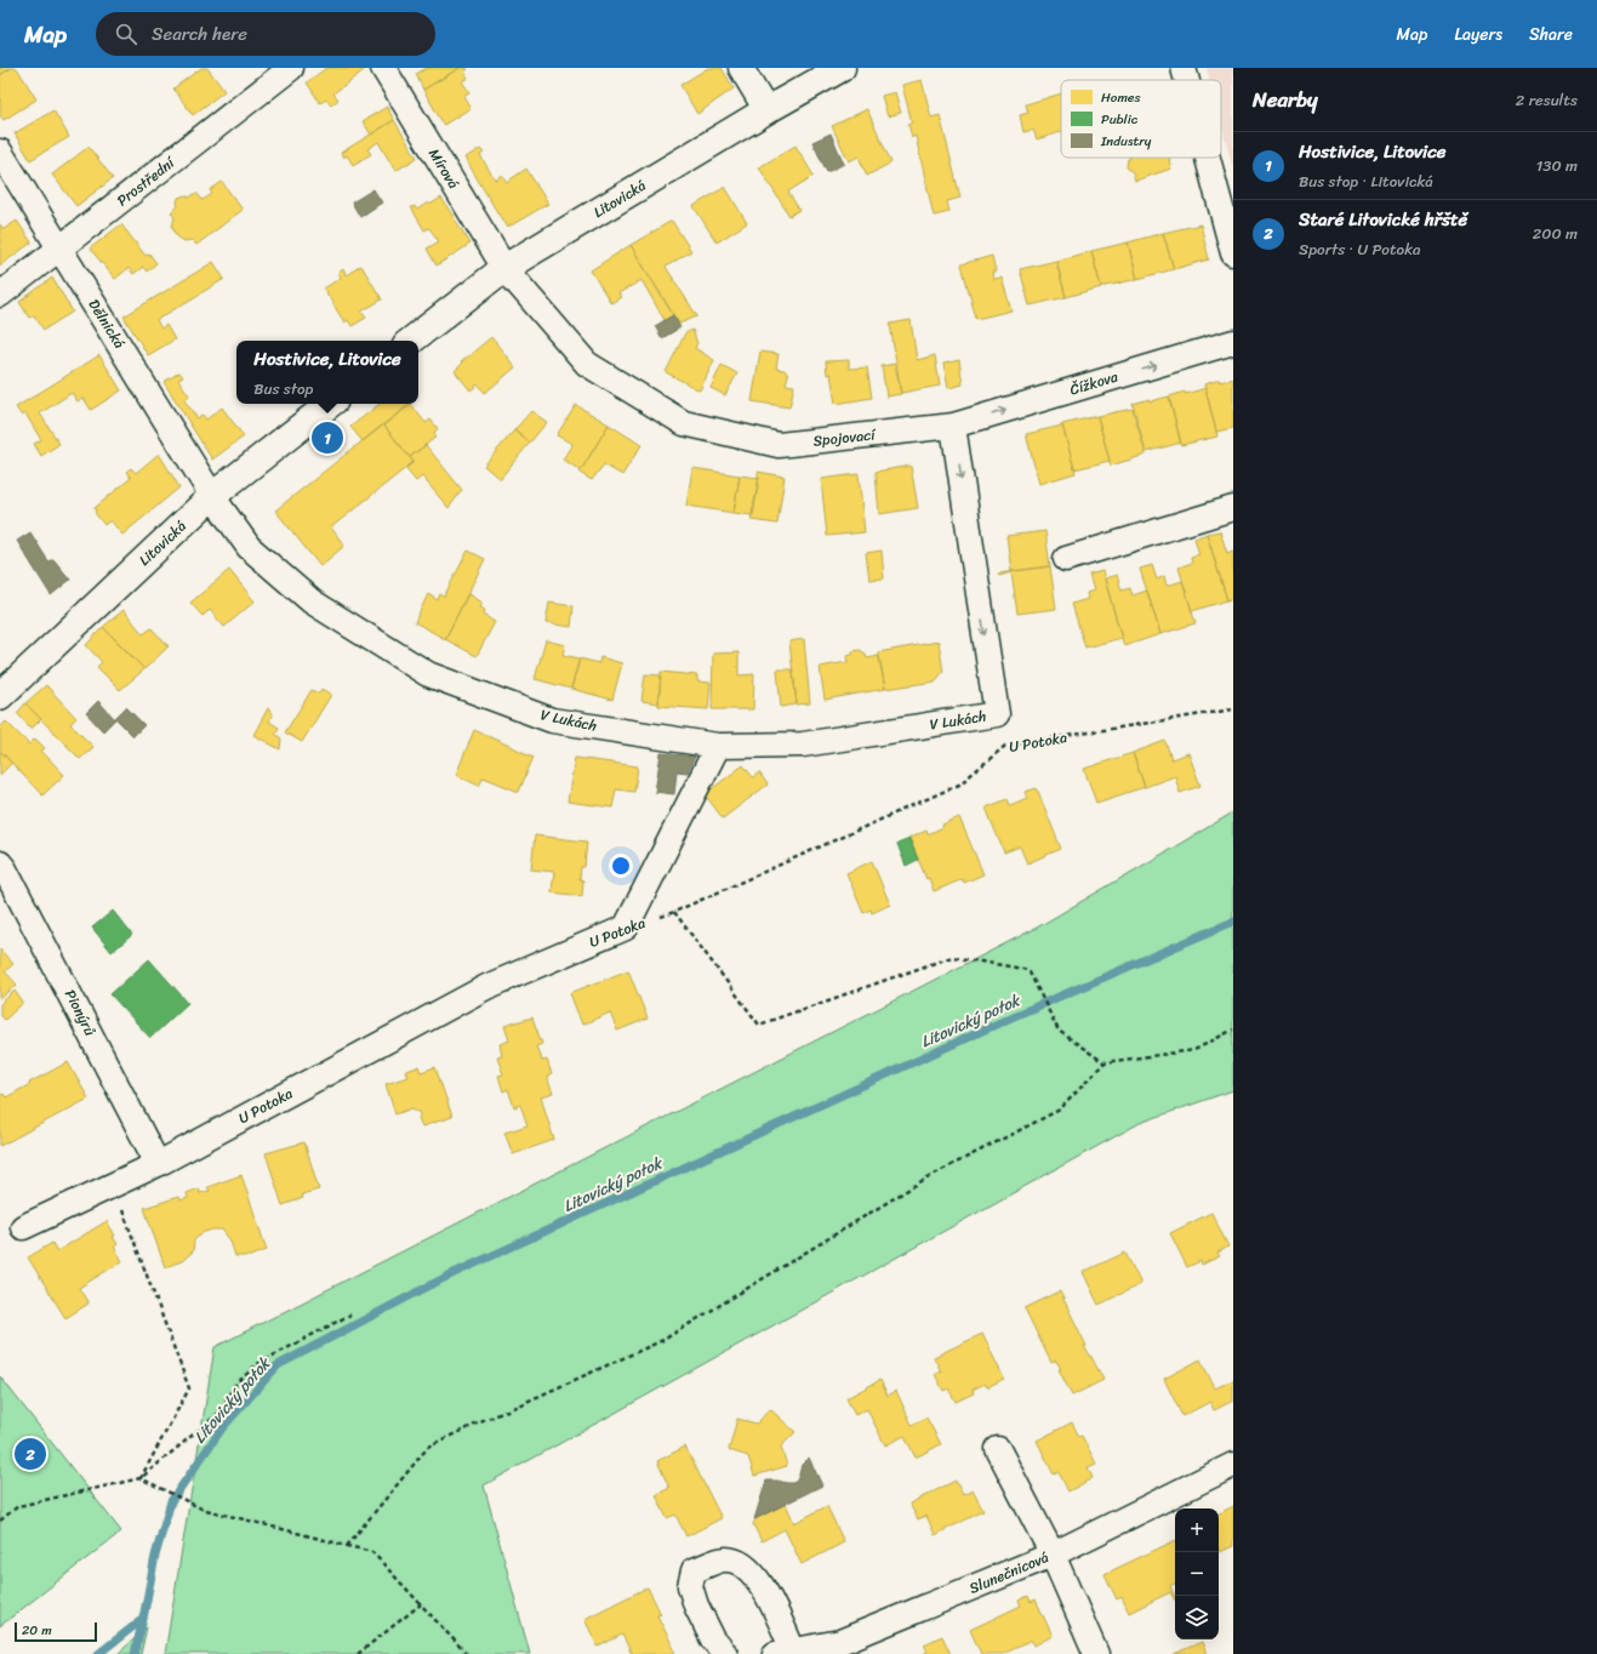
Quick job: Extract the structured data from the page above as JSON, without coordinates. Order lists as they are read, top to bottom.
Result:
{
  "streets": {
    "street": [
      "Mírová",
      "Prostřední",
      "Litovická",
      "Dělnická",
      "Čížkova",
      "Spojovací",
      "V Lukách",
      "U Potoka",
      "Pionýrů",
      "Slunečnicová"
    ]
  },
  "crossings": [
    ["Mírová", "Litovická"],
    ["Mírová", "Spojovací"],
    ["Prostřední", "Dělnická"],
    ["Litovická", "Dělnická"],
    ["Litovická", "Spojovací"],
    ["Litovická", "V Lukách"],
    ["Dělnická", "V Lukách"],
    ["Čížkova", "Spojovací"],
    ["Čížkova", "V Lukách"],
    ["Spojovací", "V Lukách"],
    ["U Potoka", "Pionýrů"]
  ],
  "water": ["Litovický potok"],
  "legend": ["Homes", "Public", "Industry"],
  "scale_bar": "20 m",
  "page": {
    "header": "Map",
    "search": "Search here",
    "nav": ["Map", "Layers", "Share"],
    "heading": ["Nearby", "2 results"],
    "list": [
      {
        "mark": "1",
        "name": "Hostivice, Litovice",
        "note": "Bus stop · Litovická",
        "value": "130 m"
      },
      {
        "mark": "2",
        "name": "Staré Litovické hřště",
        "note": "Sports · U Potoka",
        "value": "200 m"
      }
    ],
    "popup": ["Hostivice, Litovice", "Bus stop"],
    "pins": ["1", "2"],
    "map_buttons": ["+", "−"],
    "scale": "20 m"
  }
}
